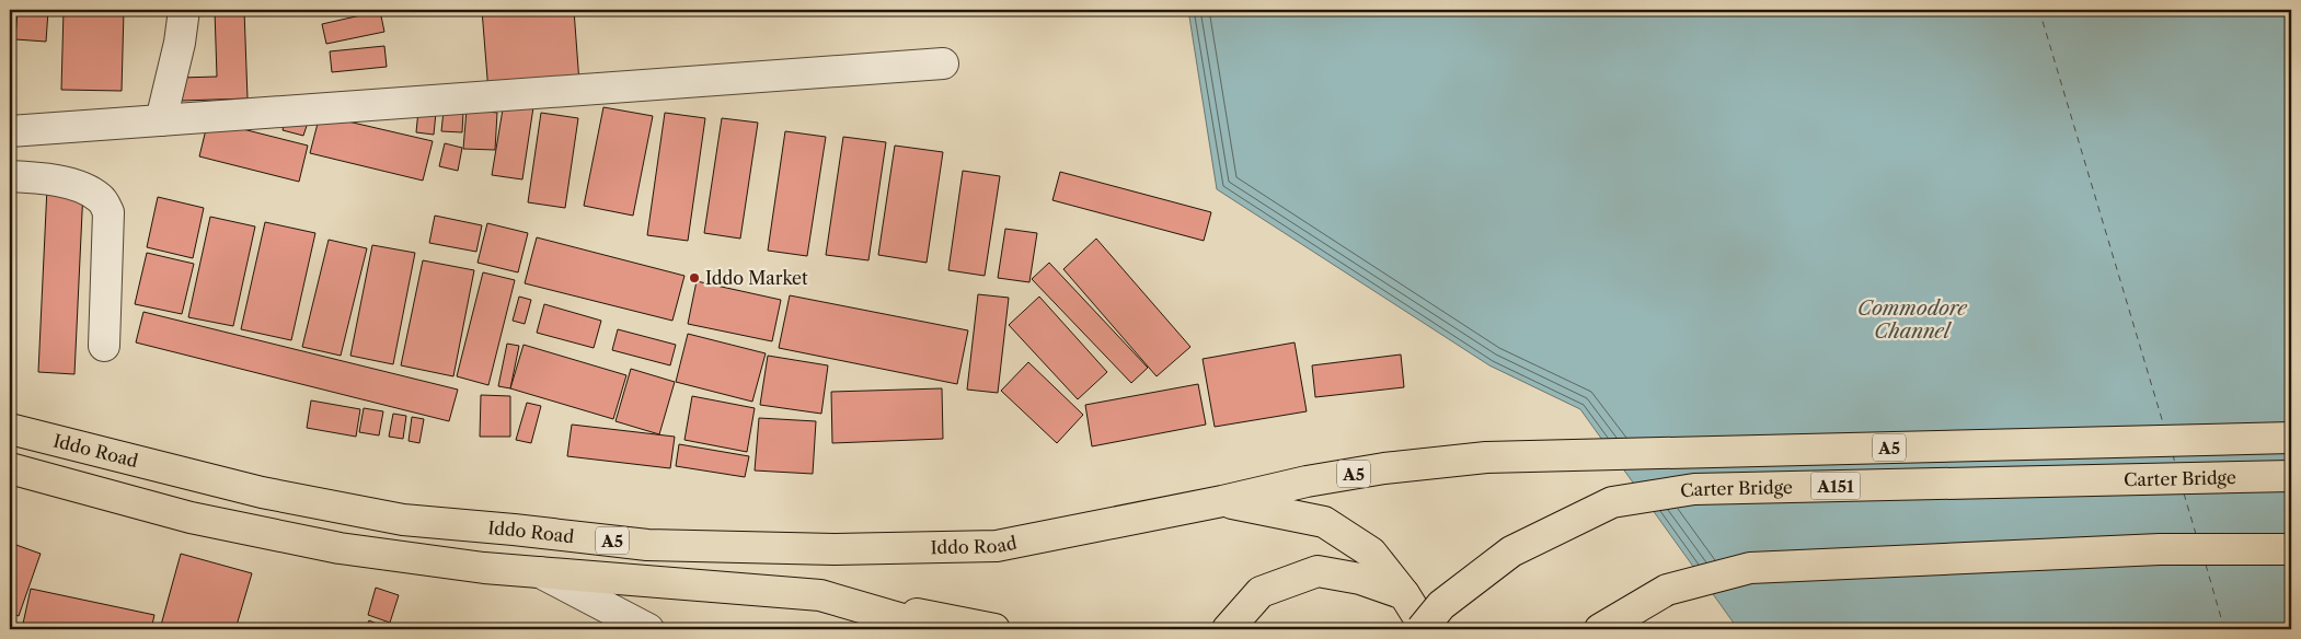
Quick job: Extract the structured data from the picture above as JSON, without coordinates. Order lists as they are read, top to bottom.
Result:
{
  "streets": {
    "main road": [
      "A5",
      "Iddo Road",
      "Carter Bridge",
      "A151"
    ]
  },
  "crossings": [
    ["A5", "Iddo Road"]
  ],
  "water": ["Commodore Channel"],
  "places": ["Iddo Market"]
}
